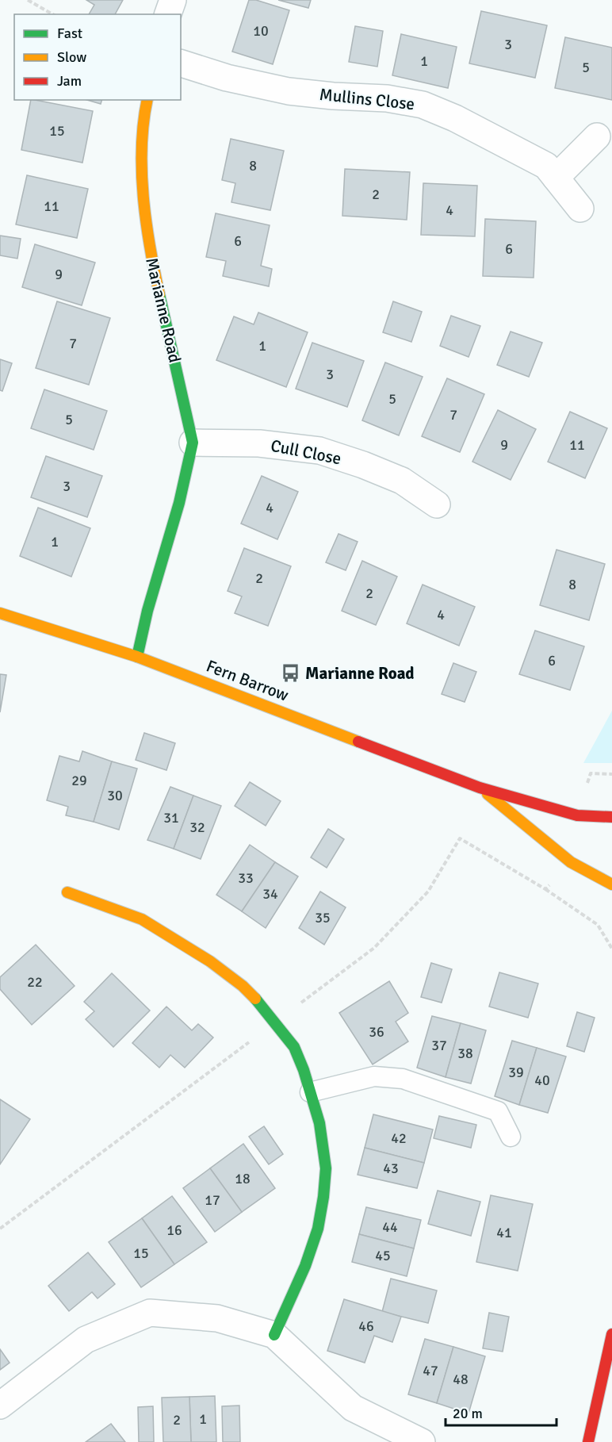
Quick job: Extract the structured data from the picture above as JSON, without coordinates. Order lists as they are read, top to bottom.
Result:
{
  "streets": {
    "street": [
      "Mullins Close",
      "Marianne Road",
      "Cull Close",
      "Fern Barrow"
    ]
  },
  "crossings": [
    ["Marianne Road", "Cull Close"],
    ["Marianne Road", "Fern Barrow"]
  ],
  "places": {
    "bus stop": ["Marianne Road"]
  },
  "house_numbers": [
    "10",
    "3",
    "1",
    "5",
    "15",
    "8",
    "2",
    "11",
    "4",
    "6",
    "6",
    "9",
    "7",
    "1",
    "3",
    "5",
    "7",
    "5",
    "9",
    "11",
    "3",
    "4",
    "1",
    "2",
    "8",
    "2",
    "4",
    "6",
    "29",
    "30",
    "31",
    "32",
    "33",
    "34",
    "35",
    "22",
    "36",
    "37",
    "38",
    "39",
    "40",
    "42",
    "43",
    "18",
    "17",
    "44",
    "16",
    "41",
    "15",
    "45",
    "46",
    "47",
    "48",
    "1",
    "2"
  ],
  "legend": ["Fast", "Slow", "Jam"],
  "scale_bar": "20 m"
}
